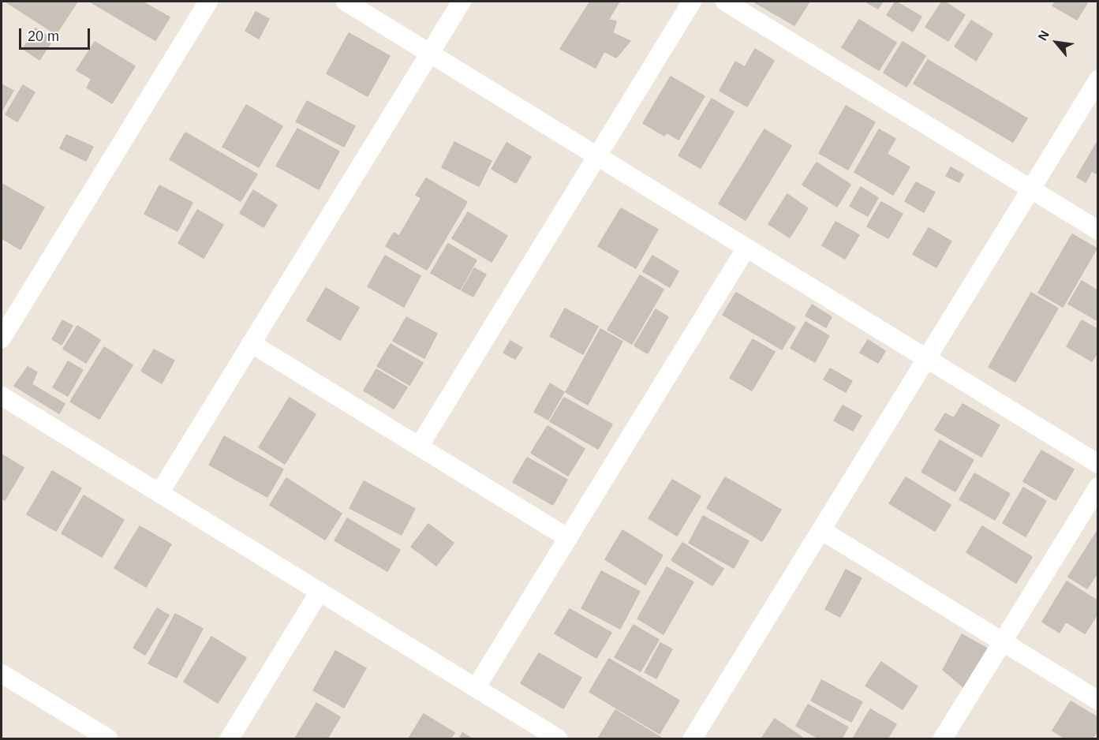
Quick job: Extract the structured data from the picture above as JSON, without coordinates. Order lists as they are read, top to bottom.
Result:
{
  "scale_bar": "20 m",
  "north": "top left"
}
